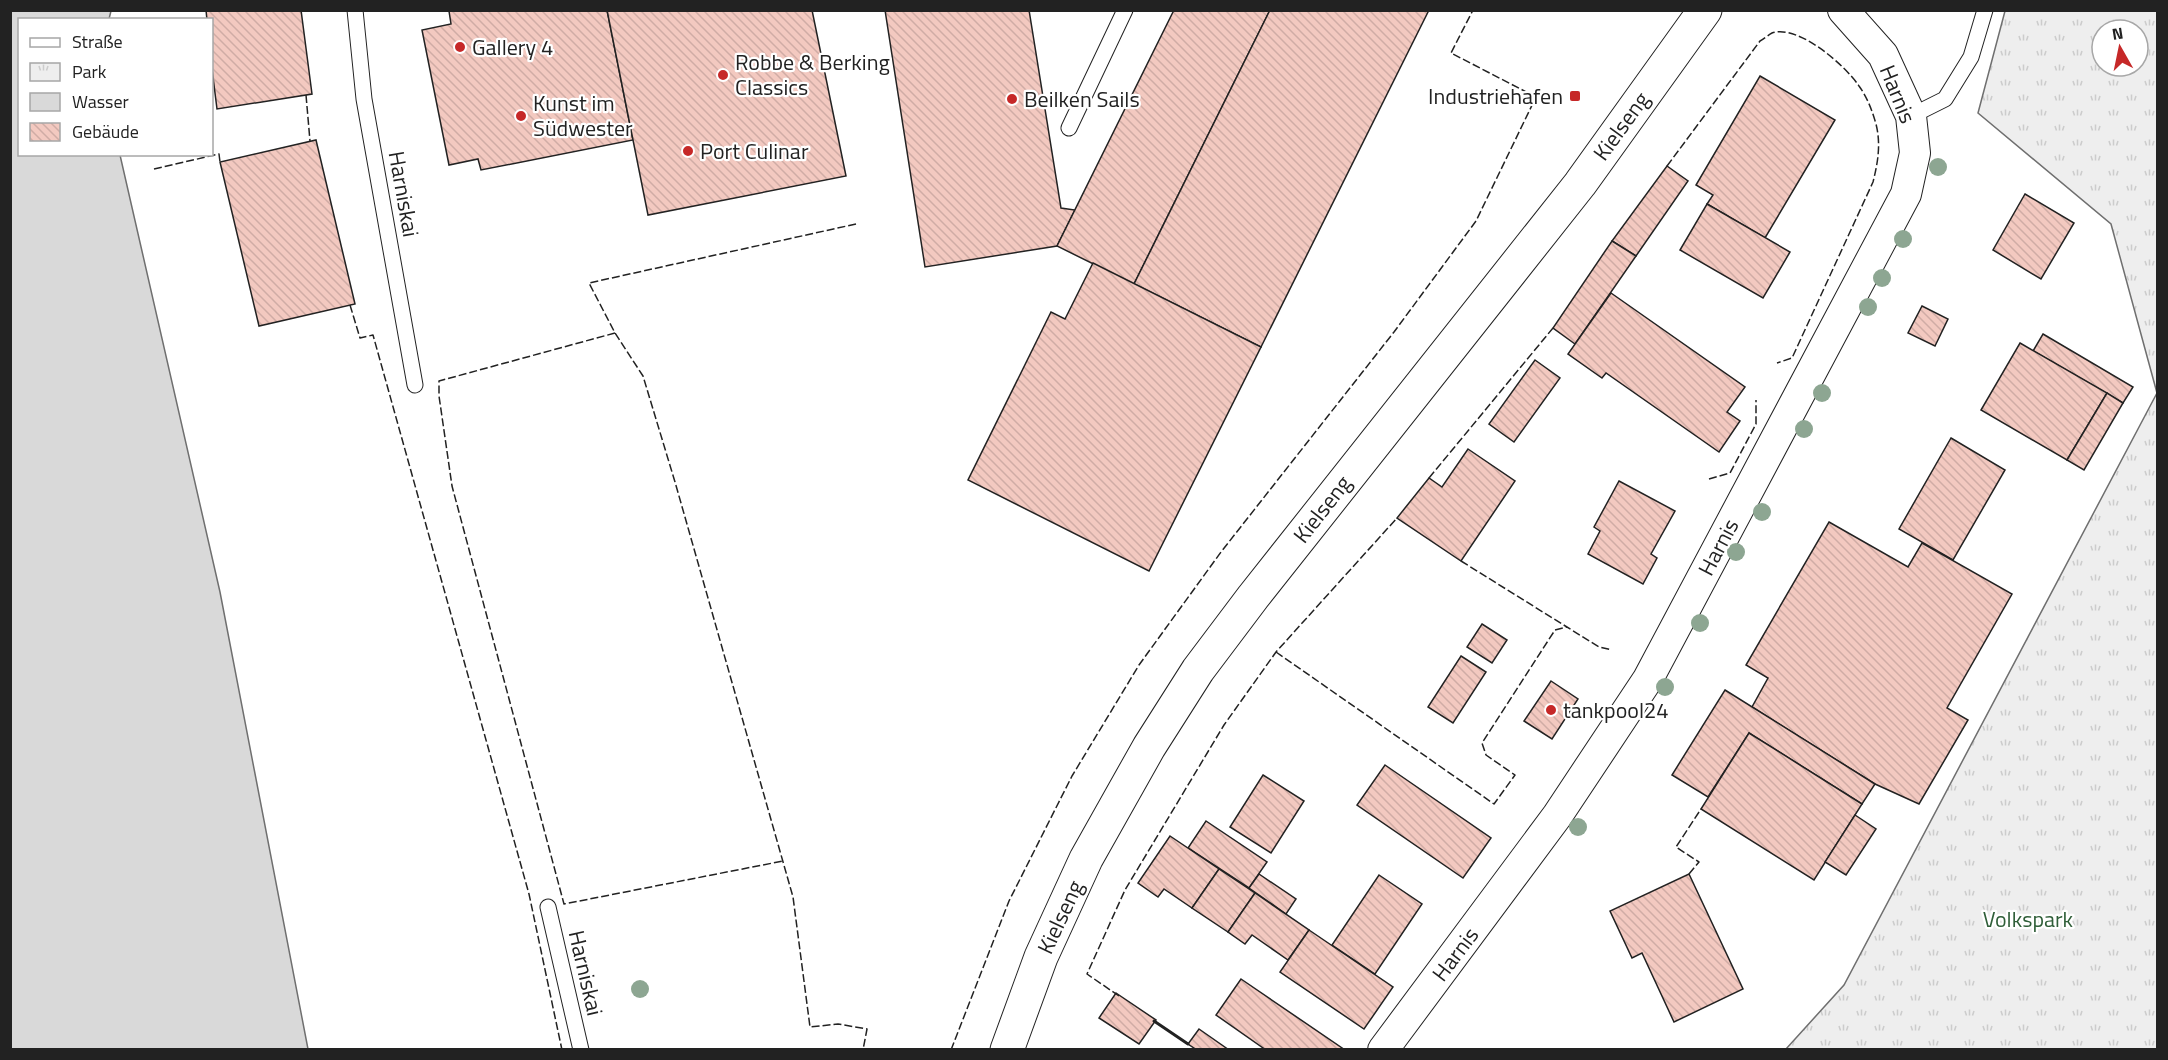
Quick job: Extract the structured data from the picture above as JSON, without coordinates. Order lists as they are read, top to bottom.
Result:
{
  "streets": {
    "street": ["Harnis", "Kielseng"],
    "lane": ["Harniskai"]
  },
  "parks": ["Volkspark"],
  "places": {
    "other": [
      "Gallery 4",
      "Robbe & Berking Classics",
      "Beilken Sails",
      "Kunst im Südwester",
      "Port Culinar",
      "tankpool24"
    ],
    "transit": ["Industriehafen"]
  },
  "legend": [
    "Straße",
    "Park",
    "Wasser",
    "Gebäude"
  ],
  "north": "top"
}
